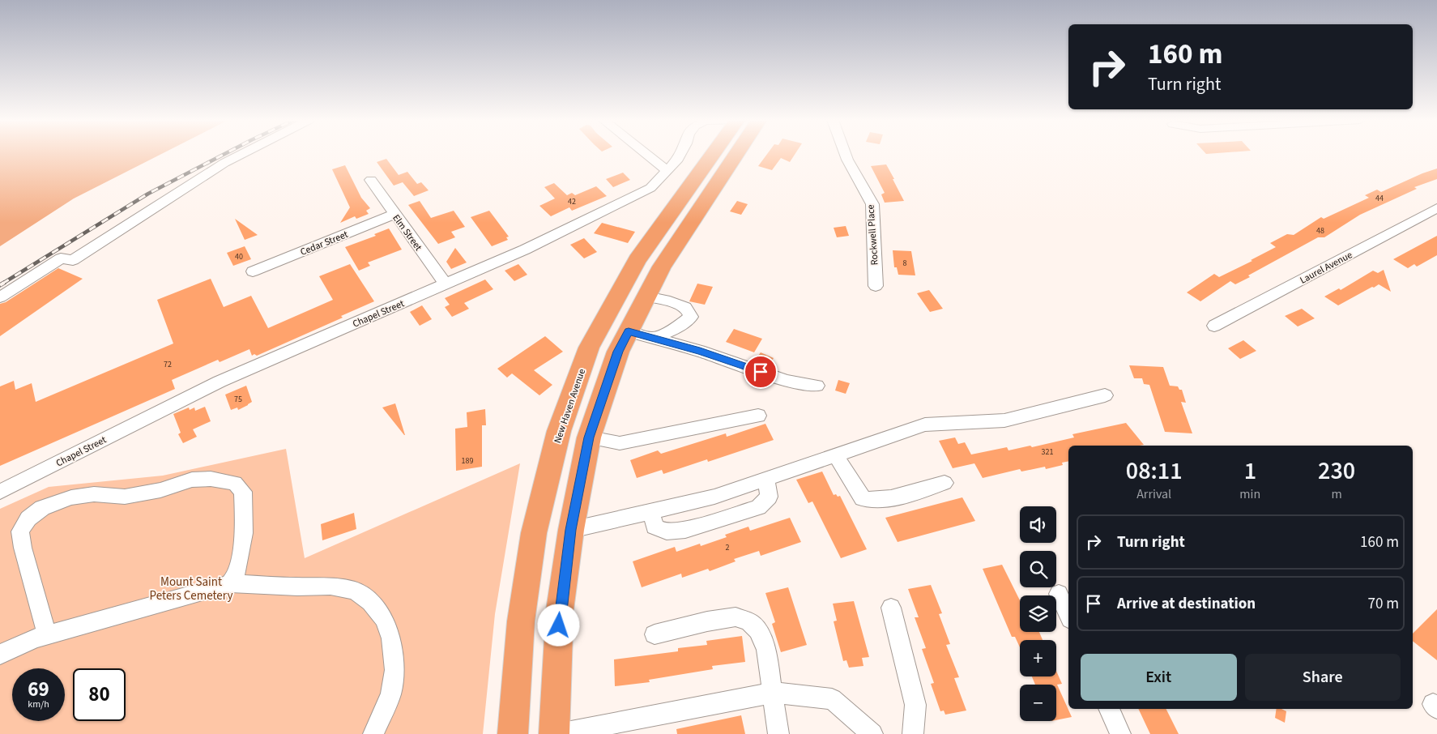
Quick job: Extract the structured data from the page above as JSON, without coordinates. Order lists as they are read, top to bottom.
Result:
{
  "streets": {
    "highway": ["New Haven Avenue"],
    "street": [
      "Elm Street",
      "Rockwell Place",
      "Cedar Street",
      "Laurel Avenue",
      "Chapel Street"
    ]
  },
  "crossings": [
    ["Elm Street", "Cedar Street"],
    ["Elm Street", "Chapel Street"]
  ],
  "parks": ["Mount Saint Peters Cemetery"],
  "house_numbers": [
    "44",
    "42",
    "48",
    "40",
    "8",
    "72",
    "75",
    "321",
    "189",
    "2"
  ],
  "page": {
    "turn": ["160 m", "Turn right"],
    "eta": [
      "08:11",
      "Arrival",
      "1",
      "min",
      "230",
      "m"
    ],
    "map_buttons": ["+", "−"],
    "list": [
      {
        "name": "Turn right",
        "value": "160 m"
      },
      {
        "name": "Arrive at destination",
        "value": "70 m"
      }
    ],
    "buttons": ["Exit", "Share"],
    "speed": "69 km/h",
    "limit": "80"
  }
}
